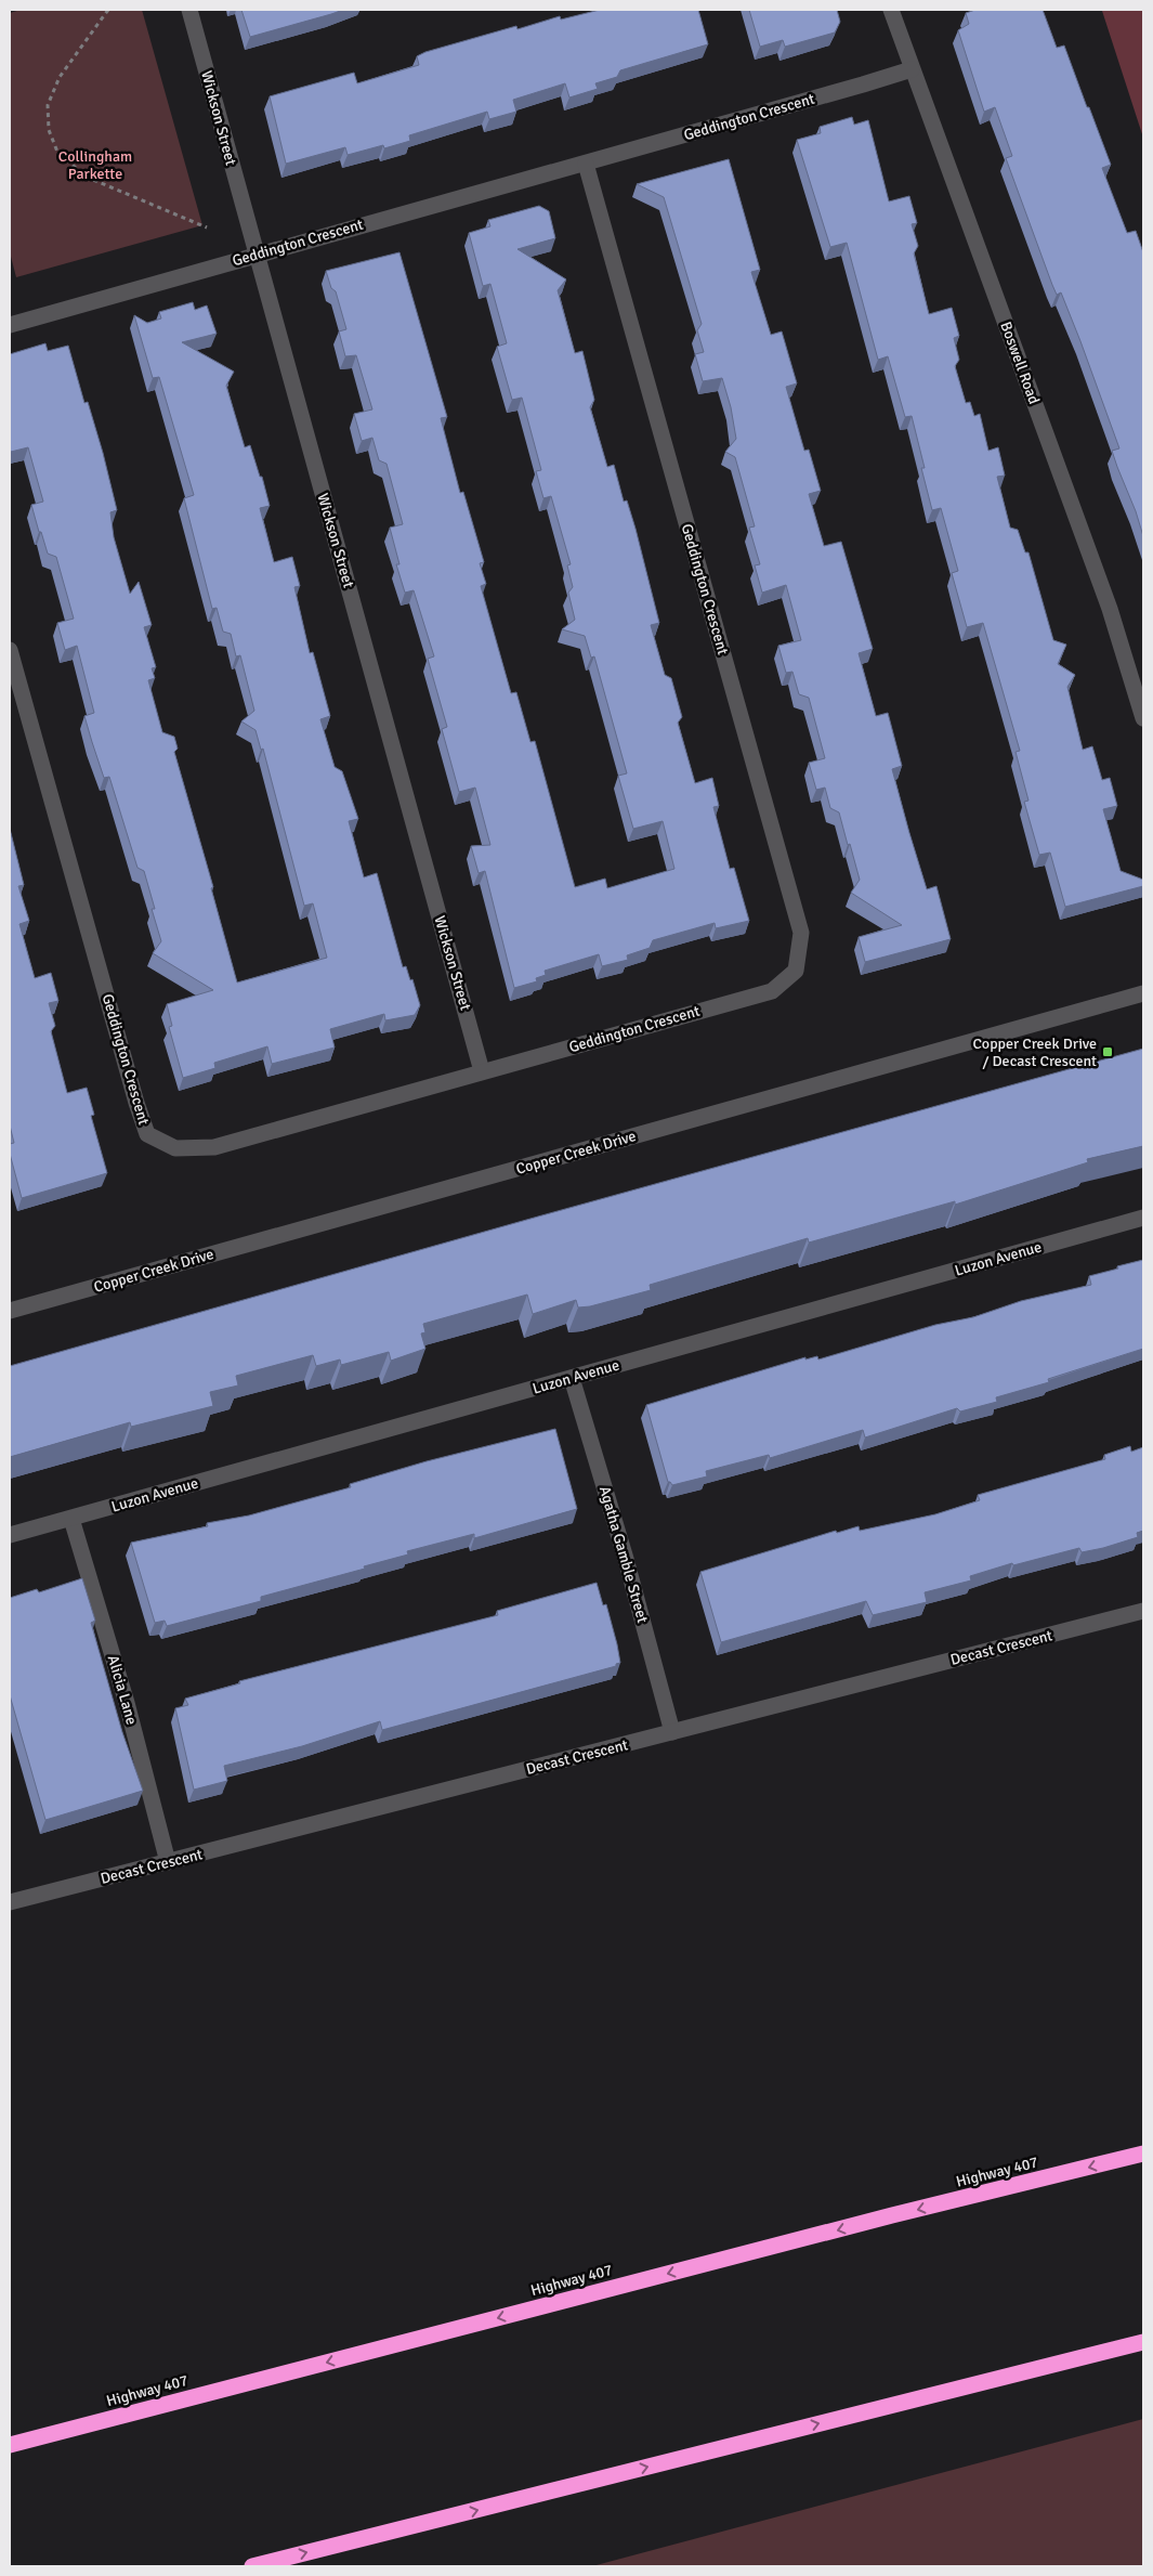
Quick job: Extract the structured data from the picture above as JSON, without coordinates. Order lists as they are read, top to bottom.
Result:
{
  "streets": {
    "highway": ["Highway 407"],
    "street": [
      "Geddington Crescent",
      "Wickson Street",
      "Boswell Road",
      "Copper Creek Drive",
      "Luzon Avenue",
      "Agatha Gamble Street",
      "Decast Crescent",
      "Alicia Lane"
    ]
  },
  "crossings": [
    ["Geddington Crescent", "Wickson Street"],
    ["Geddington Crescent", "Boswell Road"],
    ["Luzon Avenue", "Agatha Gamble Street"],
    ["Luzon Avenue", "Alicia Lane"],
    ["Agatha Gamble Street", "Decast Crescent"],
    ["Decast Crescent", "Alicia Lane"]
  ],
  "one_way": ["Highway 407"],
  "parks": ["Collingham Parkette"],
  "places": {
    "transit": ["Copper Creek Drive / Decast Crescent"]
  }
}
